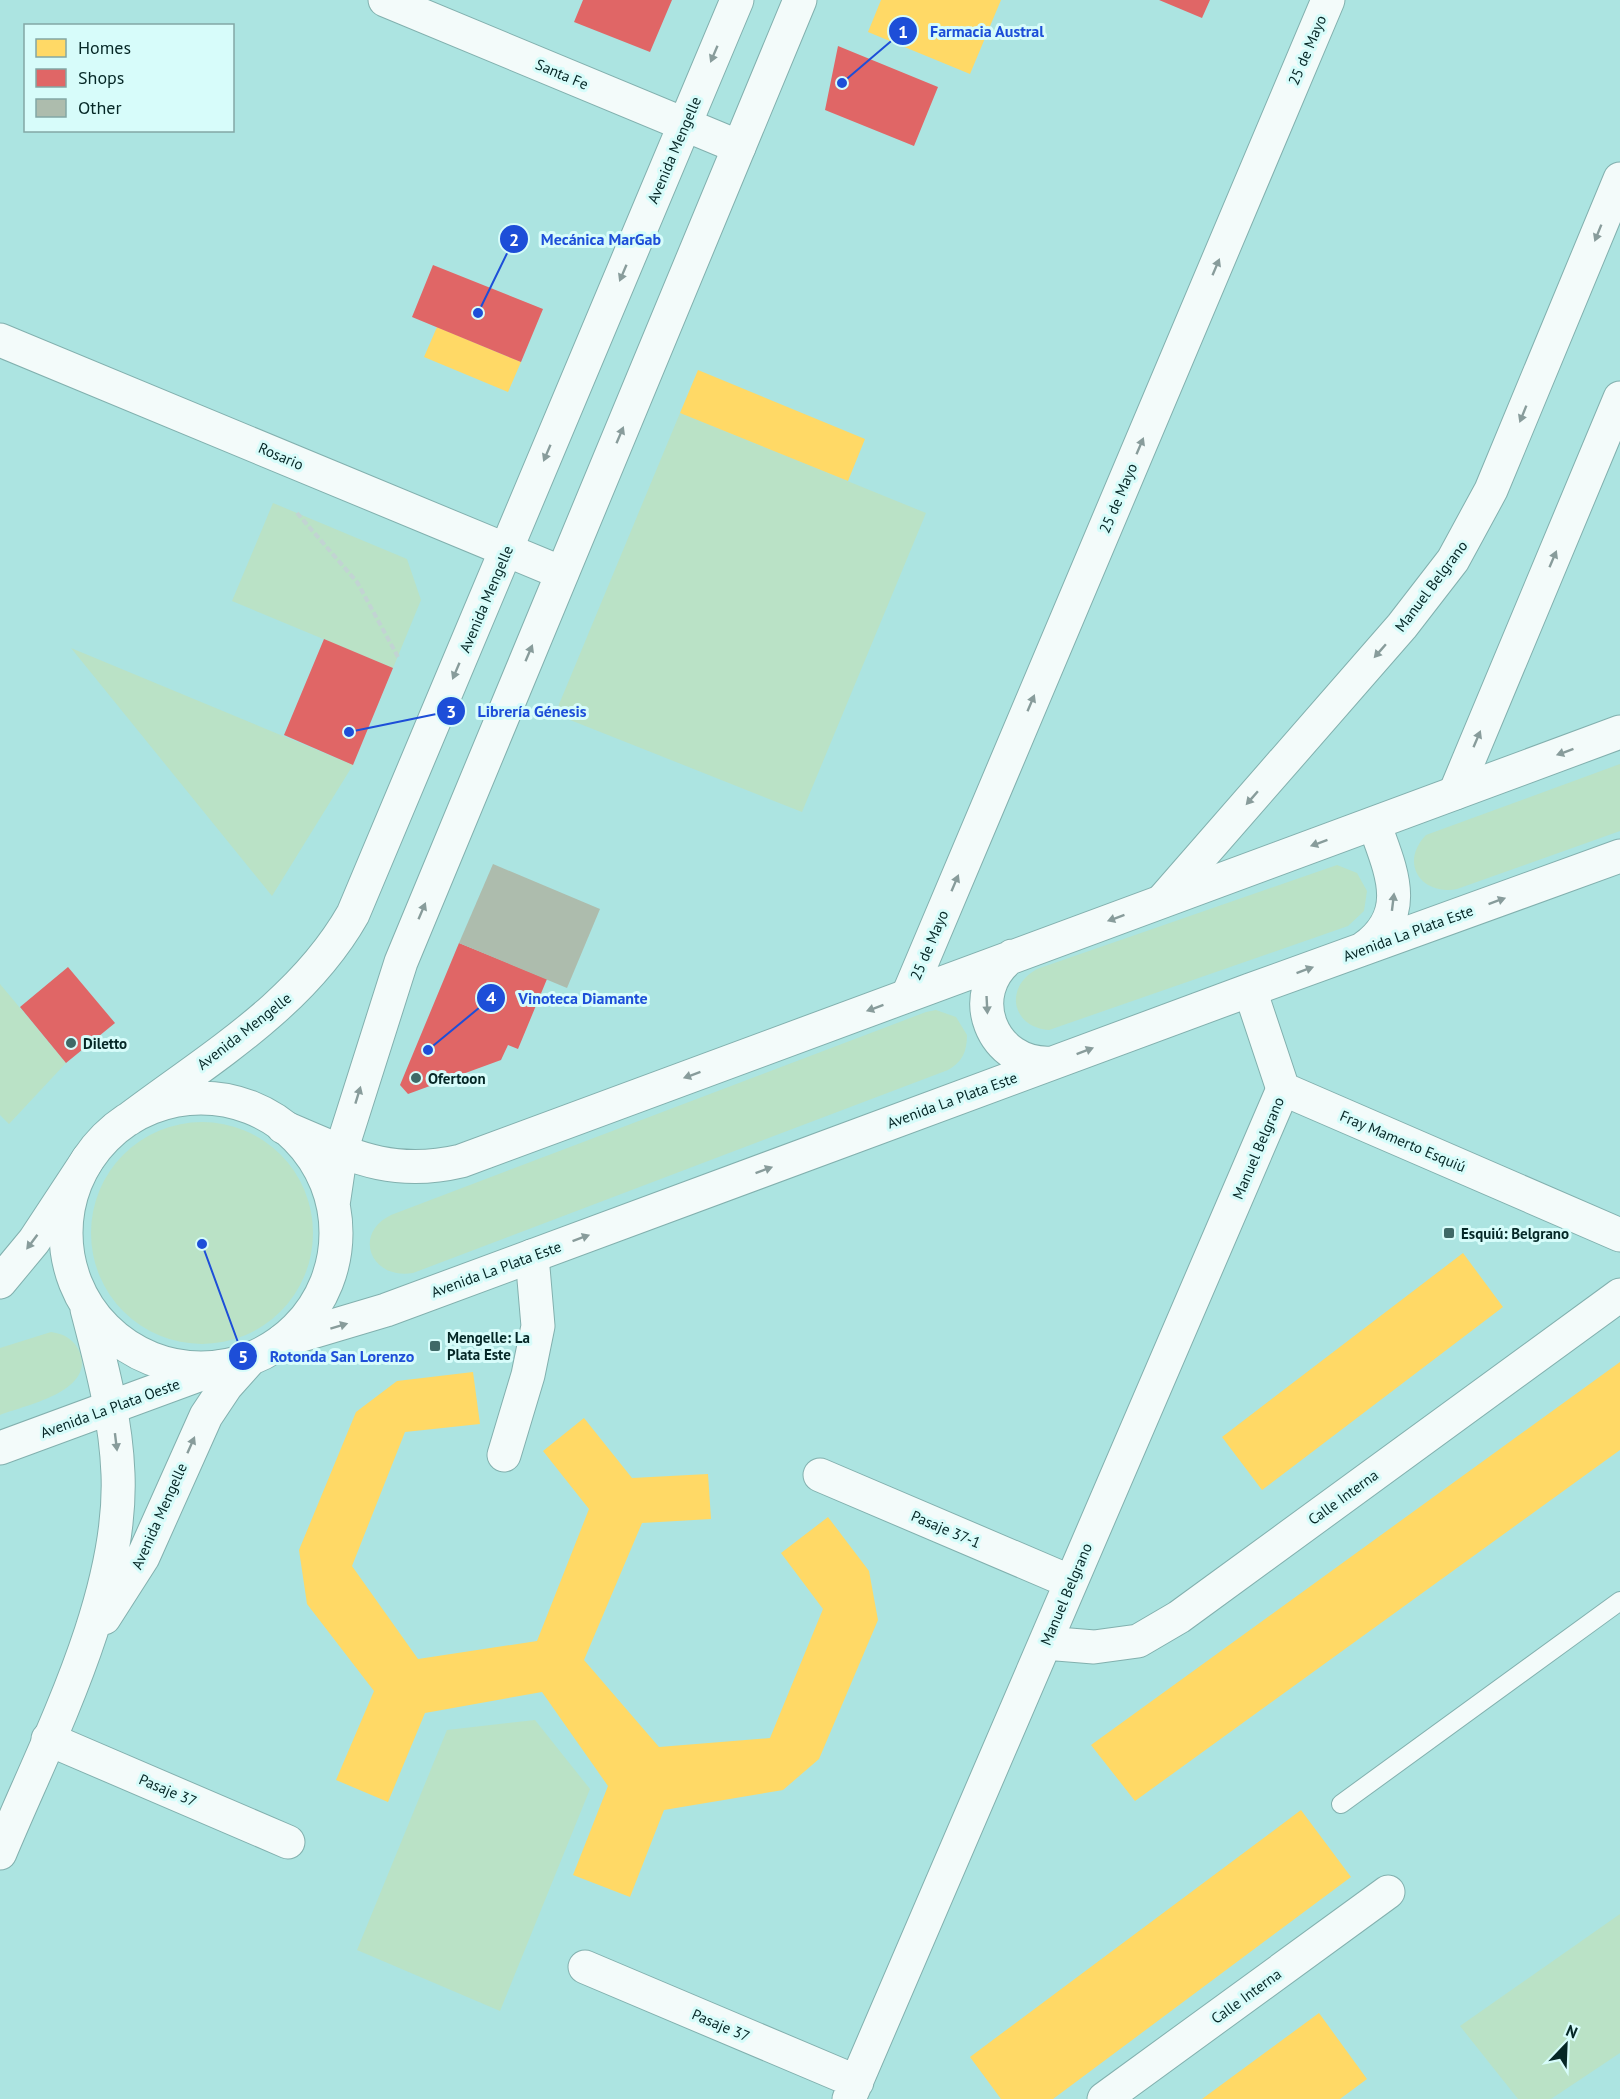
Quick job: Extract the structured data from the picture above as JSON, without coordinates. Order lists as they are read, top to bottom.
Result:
{
  "streets": {
    "main road": [
      "25 de Mayo",
      "Santa Fe",
      "Avenida Mengelle",
      "Rosario",
      "Manuel Belgrano",
      "Avenida La Plata Este",
      "Fray Mamerto Esquiú",
      "Avenida La Plata Oeste",
      "Calle Interna",
      "Pasaje 37-1",
      "Pasaje 37"
    ]
  },
  "crossings": [
    ["Santa Fe", "Avenida Mengelle"],
    ["Avenida Mengelle", "Rosario"],
    ["Avenida Mengelle", "Avenida La Plata Oeste"],
    ["Avenida Mengelle", "Pasaje 37"],
    ["Manuel Belgrano", "Fray Mamerto Esquiú"],
    ["Manuel Belgrano", "Calle Interna"],
    ["Manuel Belgrano", "Pasaje 37-1"],
    ["Manuel Belgrano", "Pasaje 37"]
  ],
  "one_way": ["25 de Mayo"],
  "places": {
    "other": [
      "Farmacia Austral",
      "Mecánica MarGab",
      "Librería Génesis",
      "Diletto",
      "Vinoteca Diamante",
      "Ofertoon",
      "Rotonda San Lorenzo"
    ],
    "transit": ["Esquiú: Belgrano", "Mengelle: La Plata Este"]
  },
  "legend": ["Homes", "Shops", "Other"],
  "north": "top right"
}
